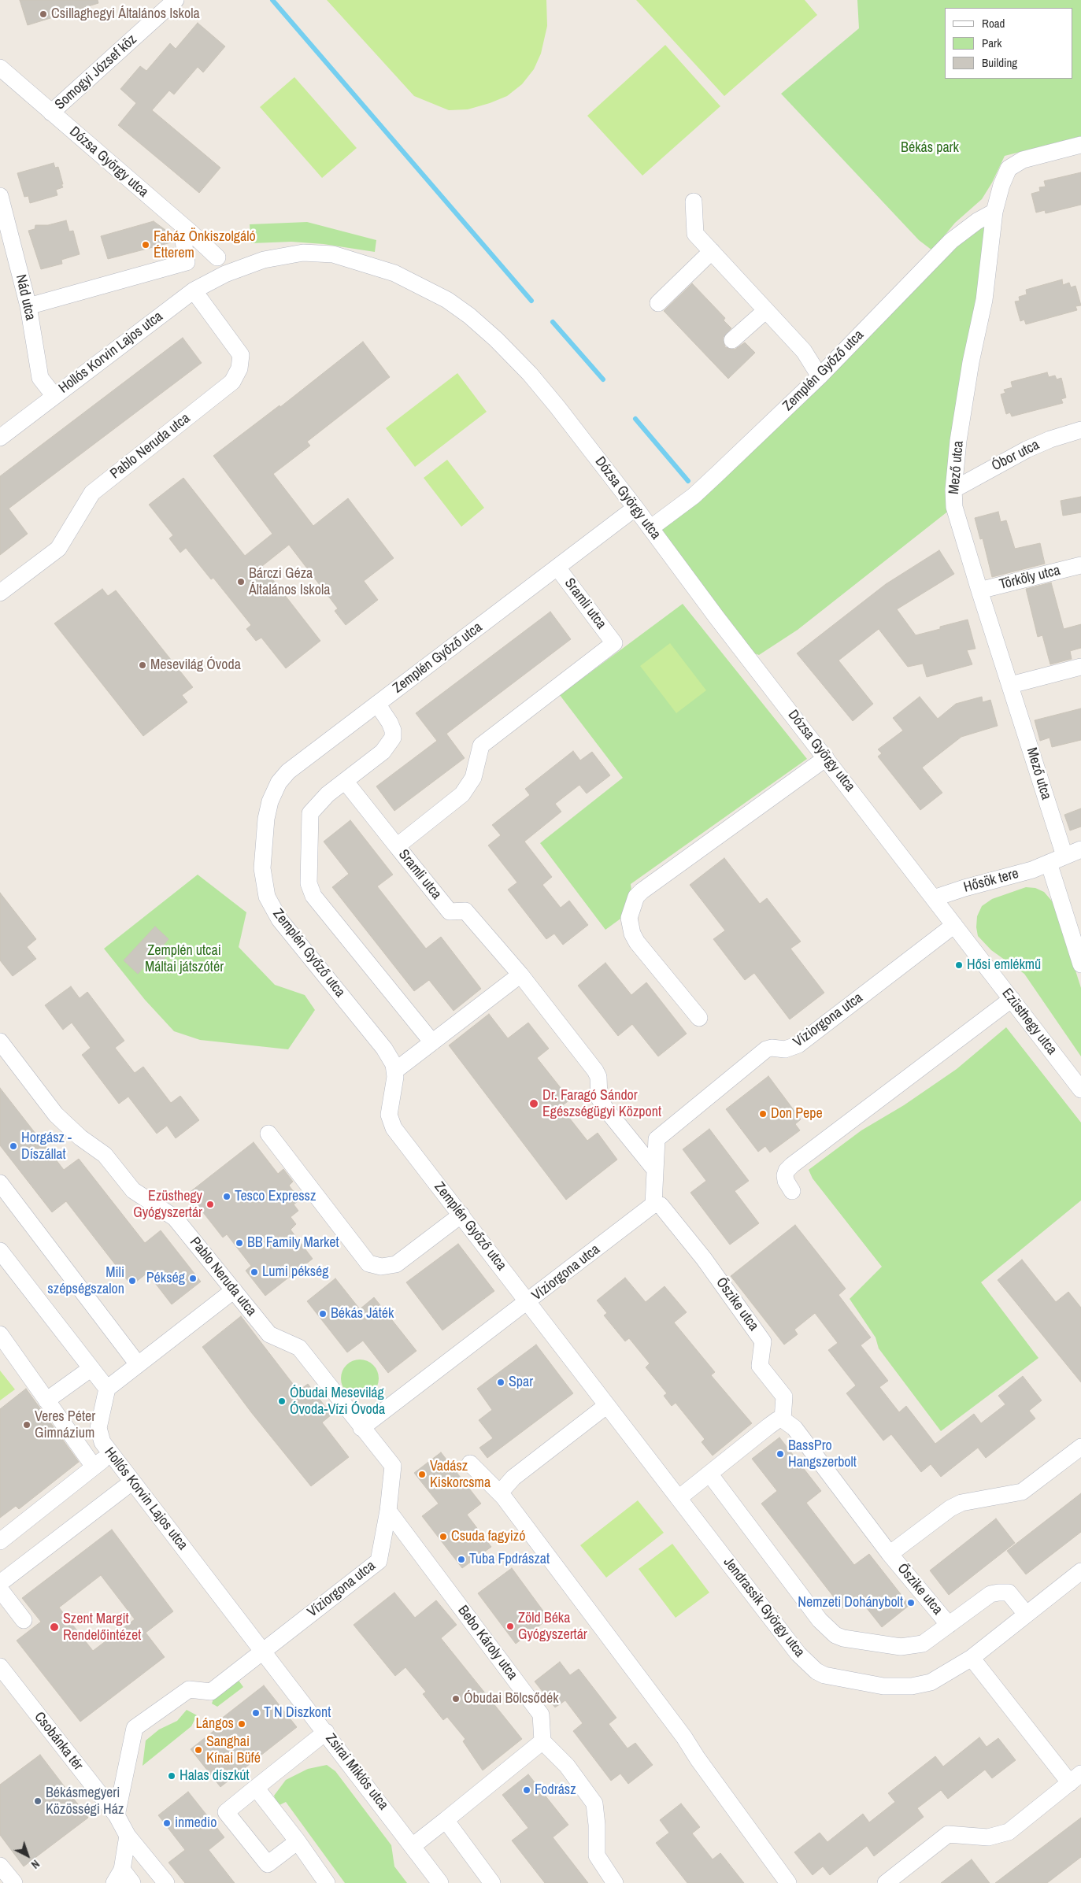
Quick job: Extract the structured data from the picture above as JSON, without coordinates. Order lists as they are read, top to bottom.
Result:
{
  "streets": {
    "street": [
      "Somogyi József köz",
      "Dózsa György utca",
      "Nád utca",
      "Hollós Korvin Lajos utca",
      "Zemplén Győző utca",
      "Pablo Neruda utca",
      "Óbor utca",
      "Mező utca",
      "Törköly utca",
      "Sramli utca",
      "Hősök tere",
      "Víziorgona utca",
      "Ezüsthegy utca",
      "Őszike utca",
      "Jendrassik György utca",
      "Bebo Károly utca",
      "Csobánka tér",
      "Zsirai Miklós utca"
    ]
  },
  "crossings": [
    ["Somogyi József köz", "Dózsa György utca"],
    ["Dózsa György utca", "Hollós Korvin Lajos utca"],
    ["Dózsa György utca", "Zemplén Győző utca"],
    ["Dózsa György utca", "Hősök tere"],
    ["Dózsa György utca", "Ezüsthegy utca"],
    ["Nád utca", "Hollós Korvin Lajos utca"],
    ["Hollós Korvin Lajos utca", "Pablo Neruda utca"],
    ["Hollós Korvin Lajos utca", "Víziorgona utca"],
    ["Hollós Korvin Lajos utca", "Zsirai Miklós utca"],
    ["Zemplén Győző utca", "Mező utca"],
    ["Zemplén Győző utca", "Sramli utca"],
    ["Zemplén Győző utca", "Víziorgona utca"],
    ["Zemplén Győző utca", "Jendrassik György utca"],
    ["Pablo Neruda utca", "Víziorgona utca"],
    ["Óbor utca", "Mező utca"],
    ["Mező utca", "Törköly utca"],
    ["Mező utca", "Hősök tere"],
    ["Sramli utca", "Víziorgona utca"],
    ["Hősök tere", "Ezüsthegy utca"],
    ["Víziorgona utca", "Ezüsthegy utca"],
    ["Víziorgona utca", "Őszike utca"],
    ["Víziorgona utca", "Jendrassik György utca"],
    ["Víziorgona utca", "Bebo Károly utca"],
    ["Víziorgona utca", "Zsirai Miklós utca"]
  ],
  "parks": ["Békás park", "Zemplén utcai Máltai játszótér"],
  "places": [
    "Csillaghegyi Általános Iskola",
    "Faház Önkiszolgáló Étterem",
    "Bárczi Géza Általános Iskola",
    "Mesevilág Óvoda",
    "Hősi emlékmű",
    "Dr. Faragó Sándor Egészségügyi Központ",
    "Don Pepe",
    "Horgász - Díszállat",
    "Tesco Expressz",
    "Ezüsthegy Gyógyszertár",
    "BB Family Market",
    "Lumi pékség",
    "Pékség",
    "Mili szépségszalon",
    "Békás Játék",
    "Spar",
    "Óbudai Mesevilág Óvoda-Vízi Óvoda",
    "Veres Péter Gimnázium",
    "BassPro Hangszerbolt",
    "Vadász Kiskorcsma",
    "Csuda fagyizó",
    "Tuba Fpdrászat",
    "Nemzeti Dohánybolt",
    "Zöld Béka Gyógyszertár",
    "Szent Margit Rendelőintézet",
    "Óbudai Bölcsődék",
    "T N Diszkont",
    "Lángos",
    "Sanghai Kínai Büfé",
    "Halas díszkút",
    "Fodrász",
    "Békásmegyeri Közösségi Ház",
    "inmedio"
  ],
  "legend": ["Road", "Park", "Building"],
  "north": "bottom right"
}
